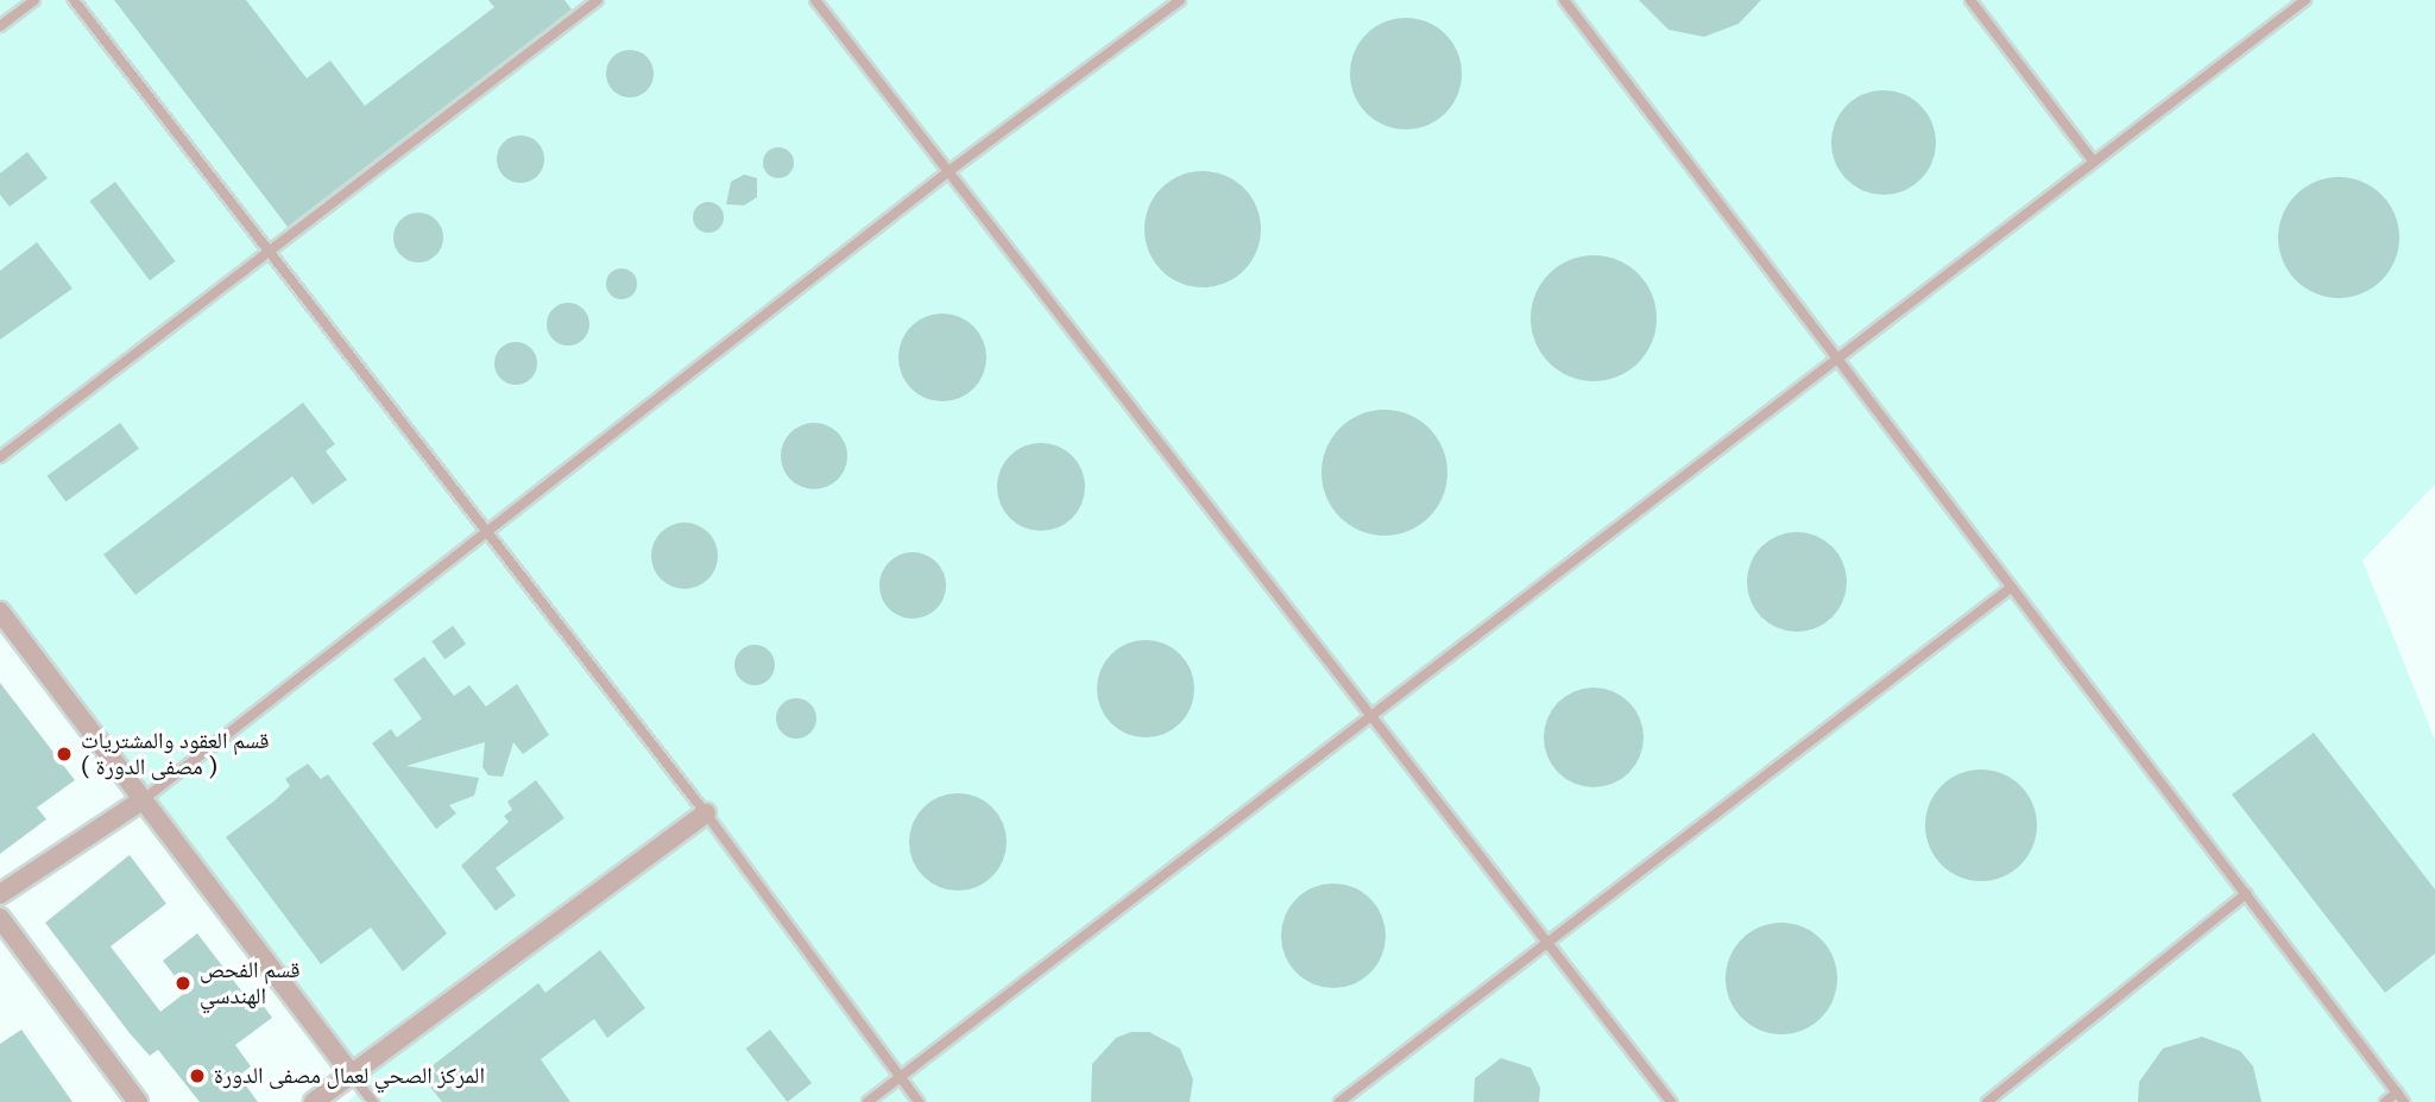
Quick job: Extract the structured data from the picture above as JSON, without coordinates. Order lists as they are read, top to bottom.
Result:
{
  "places": ["قسم العقود والمشتريات ( مصفى الدورة )", "قسم الفحص الهندسي", "المركز الصحي لعمال مصفى الدورة"]
}
